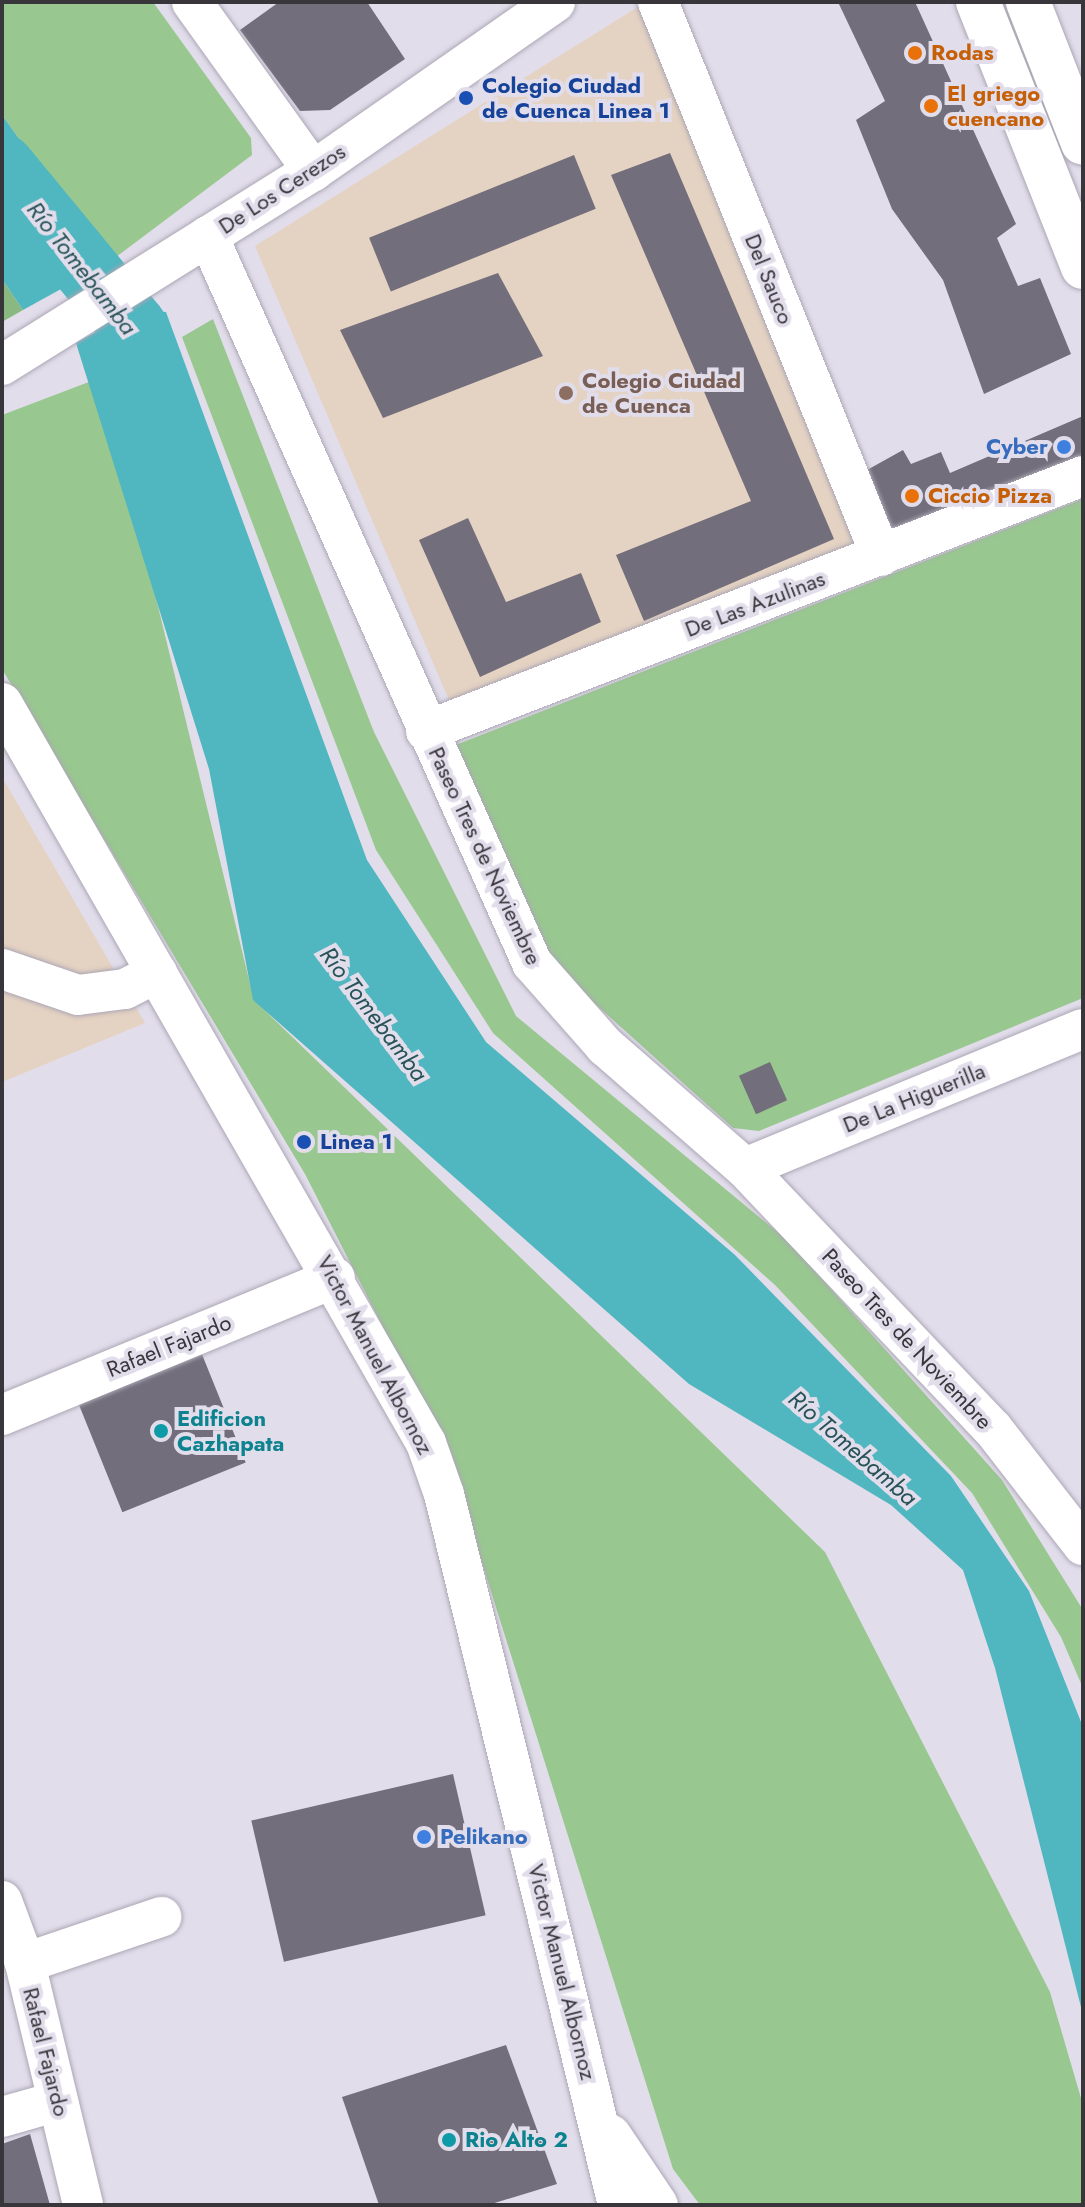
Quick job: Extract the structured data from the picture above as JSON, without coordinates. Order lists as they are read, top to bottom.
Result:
{
  "streets": {
    "street": [
      "De Los Cerezos",
      "Del Sauco",
      "De Las Azulinas",
      "Paseo Tres de Noviembre",
      "De La Higuerilla",
      "Rafael Fajardo",
      "Victor Manuel Albornoz"
    ]
  },
  "crossings": [
    ["De Los Cerezos", "Paseo Tres de Noviembre"],
    ["Del Sauco", "De Las Azulinas"],
    ["De Las Azulinas", "Paseo Tres de Noviembre"],
    ["Paseo Tres de Noviembre", "De La Higuerilla"],
    ["Rafael Fajardo", "Victor Manuel Albornoz"]
  ],
  "water": ["Río Tomebamba"],
  "places": [
    "Rodas",
    "Colegio Ciudad de Cuenca Linea 1",
    "El griego cuencano",
    "Colegio Ciudad de Cuenca",
    "Cyber",
    "Ciccio Pizza",
    "Linea 1",
    "Edificion Cazhapata",
    "Pelikano",
    "Rio Alto 2"
  ]
}
